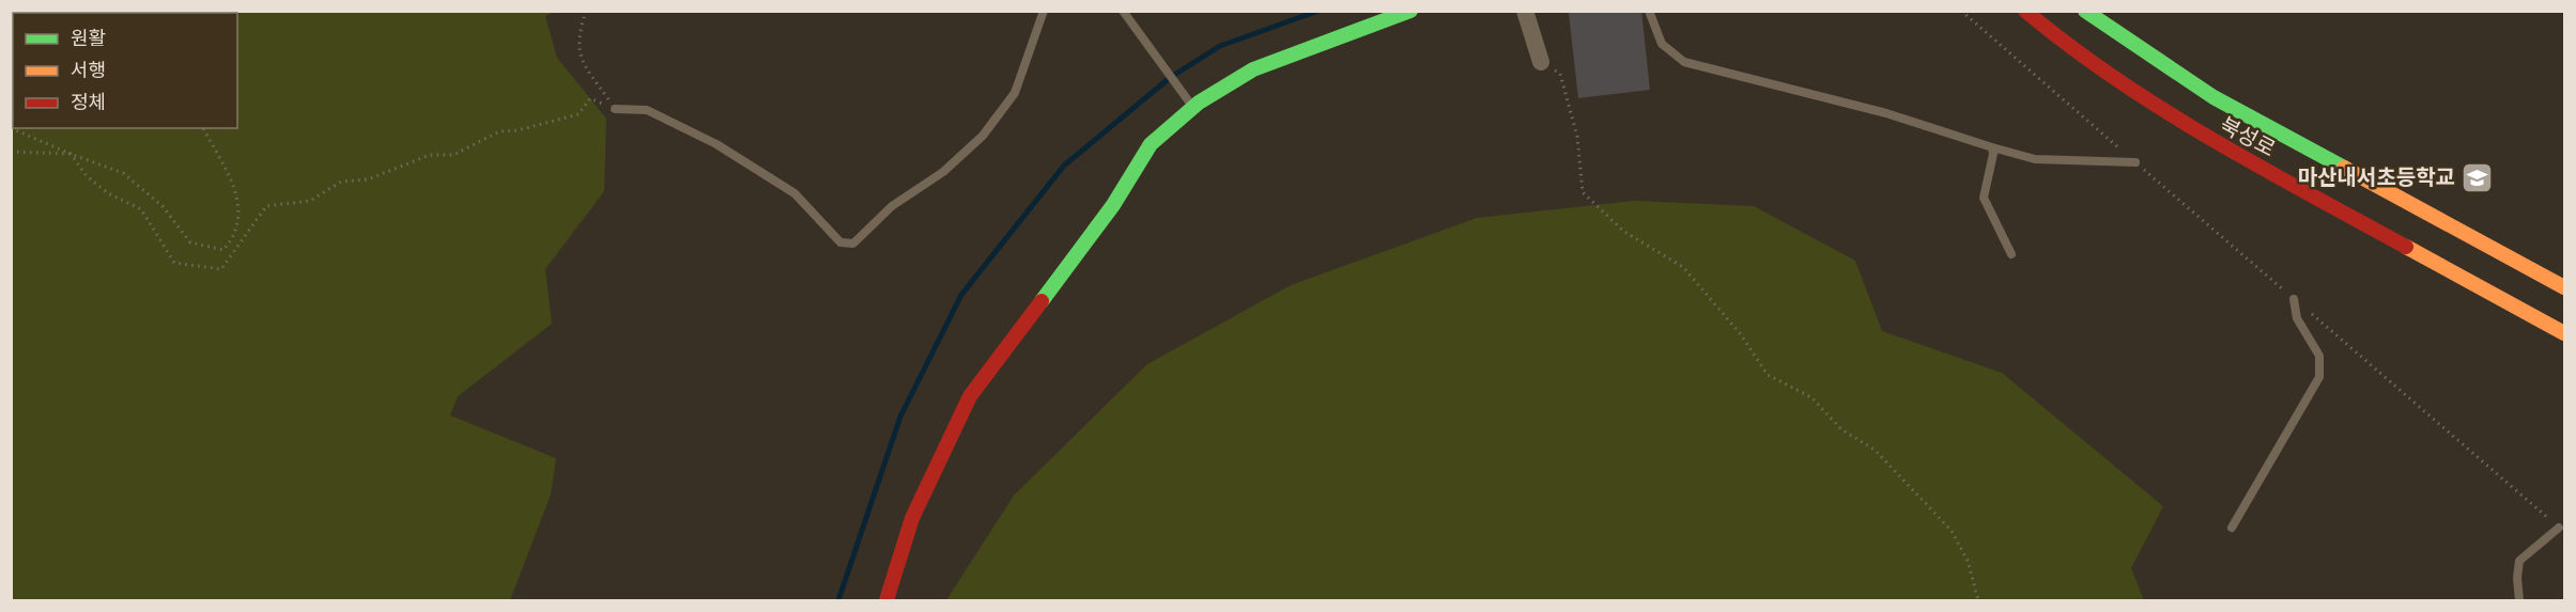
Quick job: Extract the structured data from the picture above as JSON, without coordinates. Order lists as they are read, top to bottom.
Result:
{
  "streets": {
    "main road": ["북성로"]
  },
  "places": {
    "school or university": ["마산내서초등학교"]
  },
  "legend": ["원활", "서행", "정체"]
}
